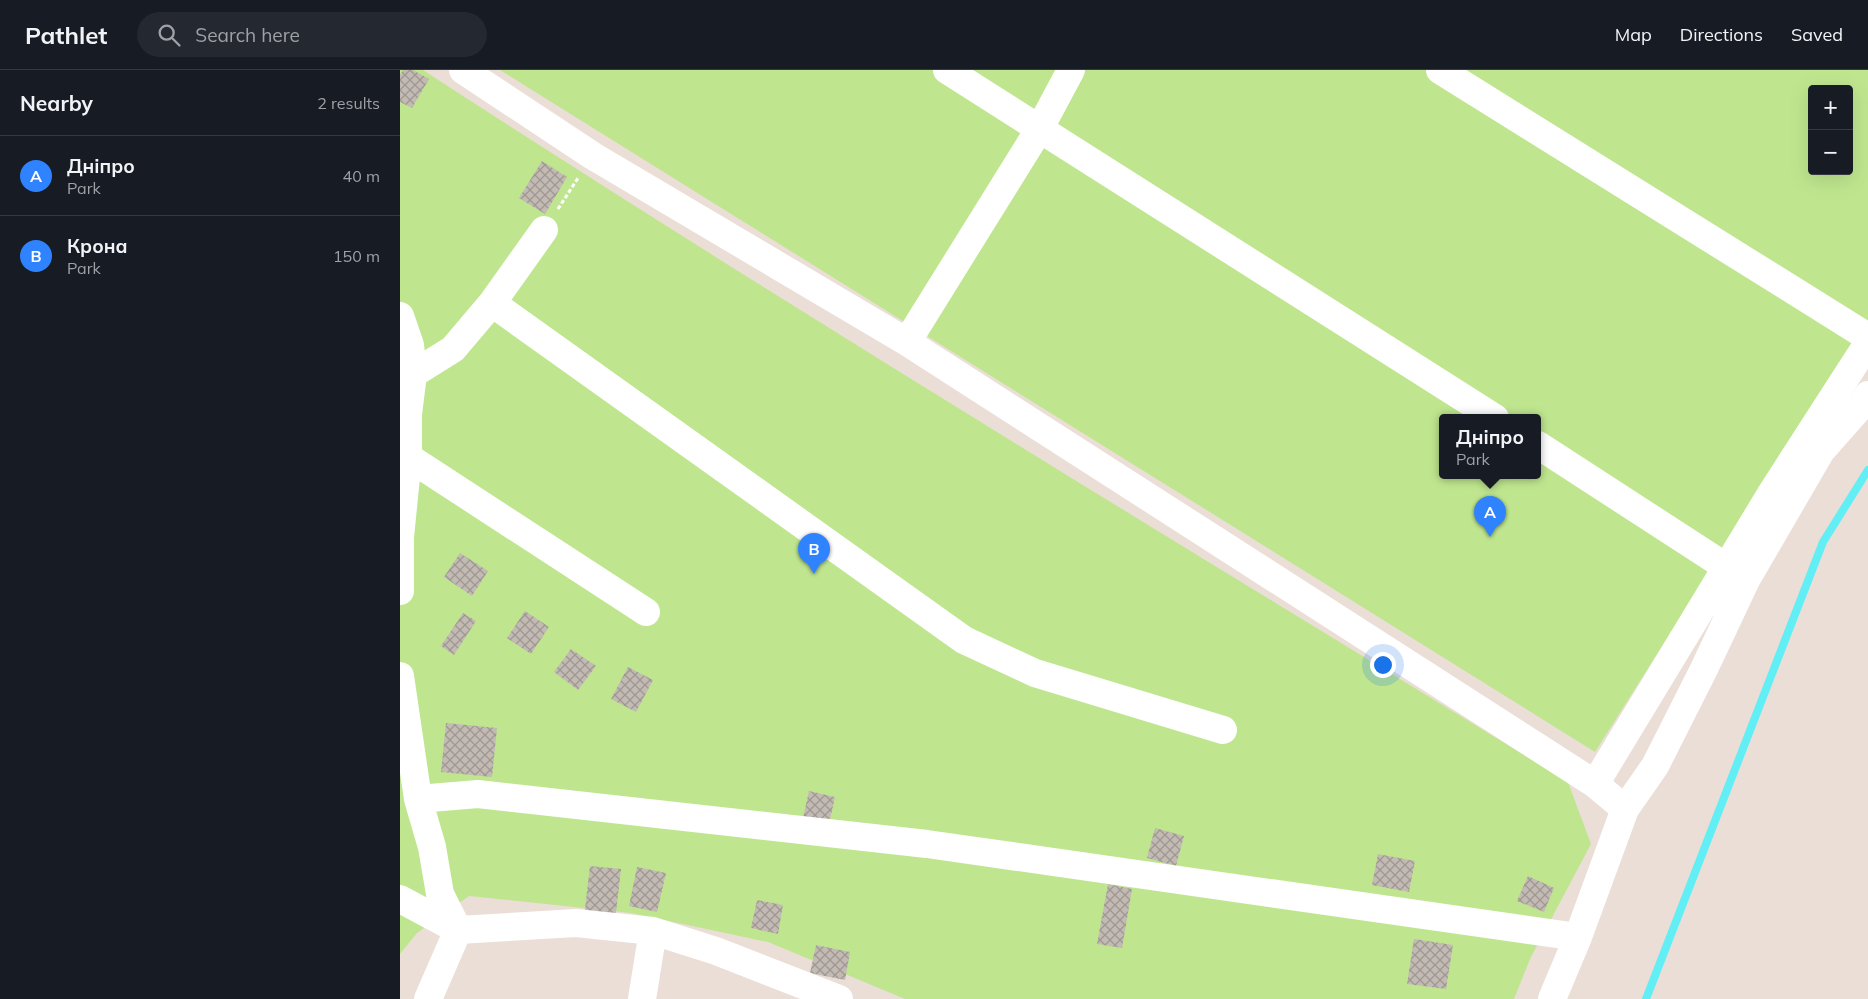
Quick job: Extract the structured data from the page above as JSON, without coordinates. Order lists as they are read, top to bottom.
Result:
{
  "page": {
    "header": "Pathlet",
    "search": "Search here",
    "nav": ["Map", "Directions", "Saved"],
    "heading": ["Nearby", "2 results"],
    "map_buttons": ["+", "−"],
    "list": [
      {
        "mark": "A",
        "name": "Дніпро",
        "note": "Park",
        "value": "40 m"
      },
      {
        "mark": "B",
        "name": "Крона",
        "note": "Park",
        "value": "150 m"
      }
    ],
    "popup": ["Дніпро", "Park"],
    "pins": ["A", "B"]
  }
}
